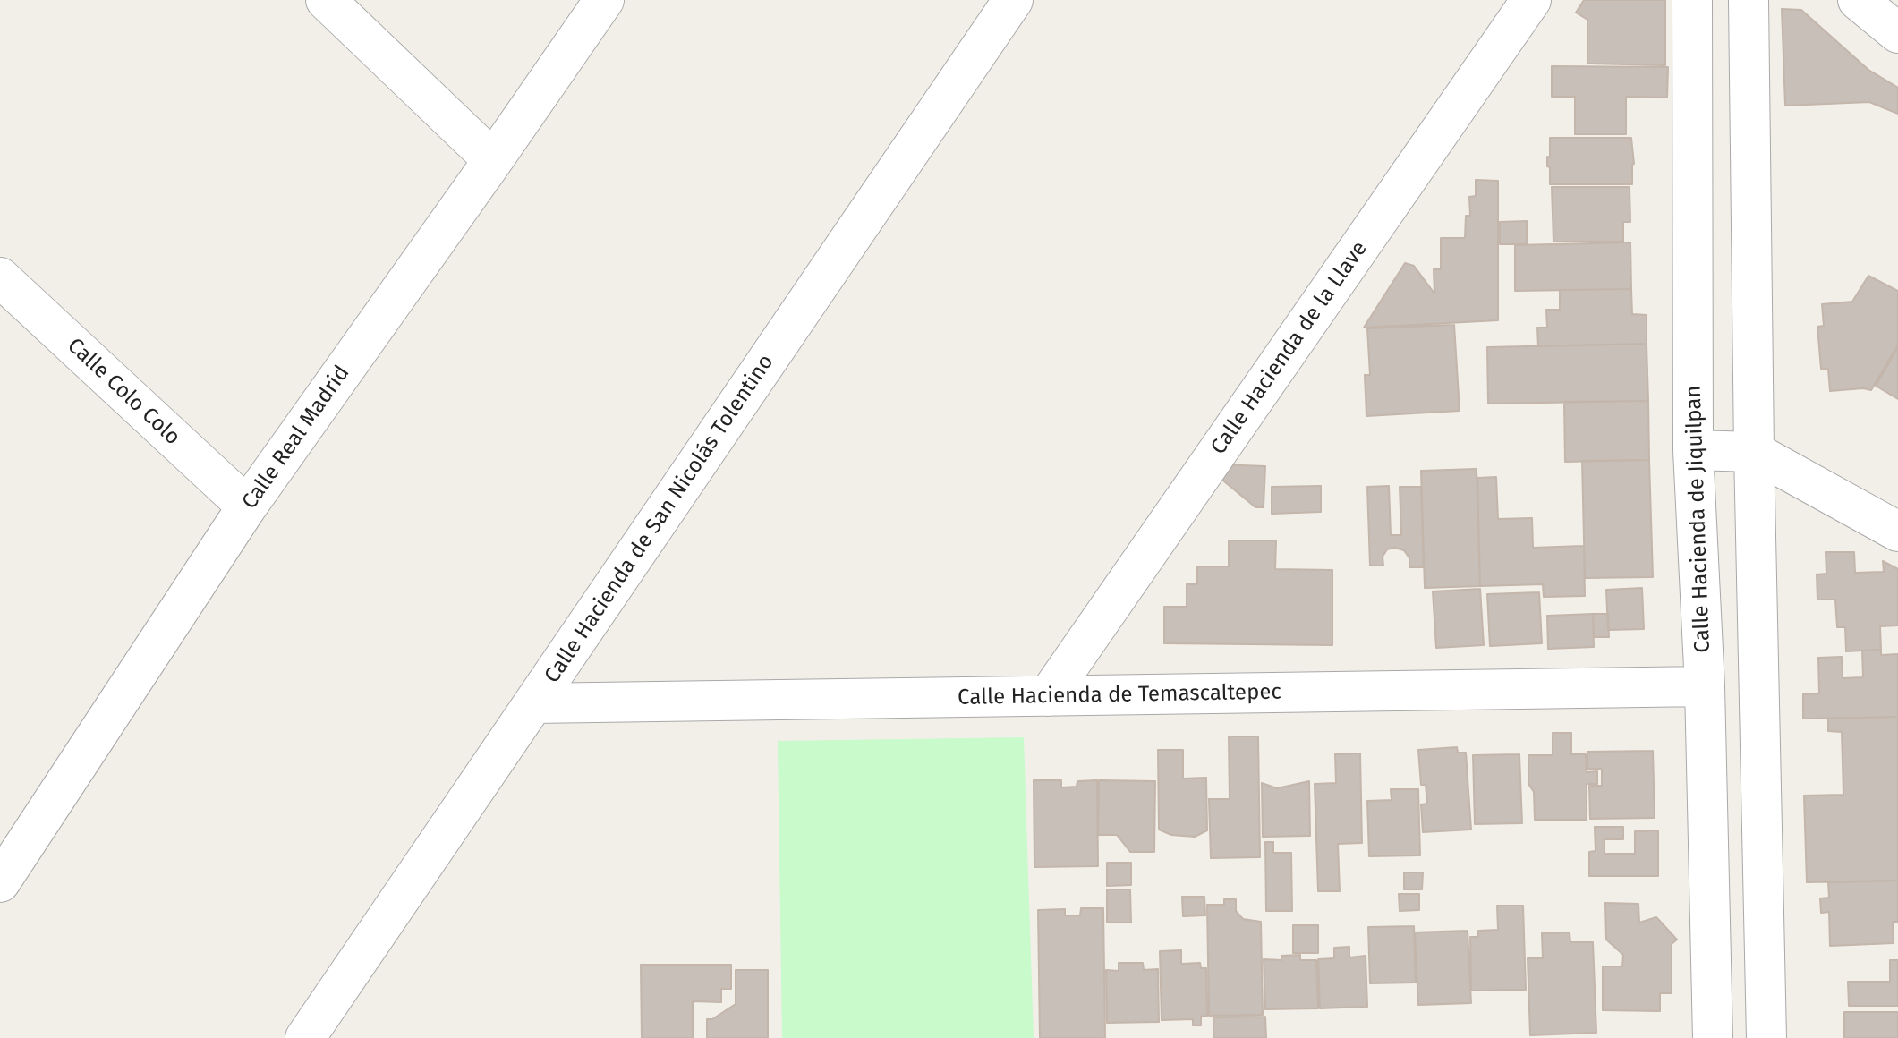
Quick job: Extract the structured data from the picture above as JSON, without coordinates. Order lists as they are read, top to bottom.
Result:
{
  "streets": {
    "street": [
      "Calle Hacienda de la Llave",
      "Calle Colo Colo",
      "Calle Real Madrid",
      "Calle Hacienda de San Nicolás Tolentino",
      "Calle Hacienda de Jiquilpan",
      "Calle Hacienda de Temascaltepec"
    ]
  },
  "crossings": [
    ["Calle Hacienda de la Llave", "Calle Hacienda de Temascaltepec"],
    ["Calle Colo Colo", "Calle Real Madrid"],
    ["Calle Hacienda de San Nicolás Tolentino", "Calle Hacienda de Temascaltepec"],
    ["Calle Hacienda de Jiquilpan", "Calle Hacienda de Temascaltepec"]
  ]
}
